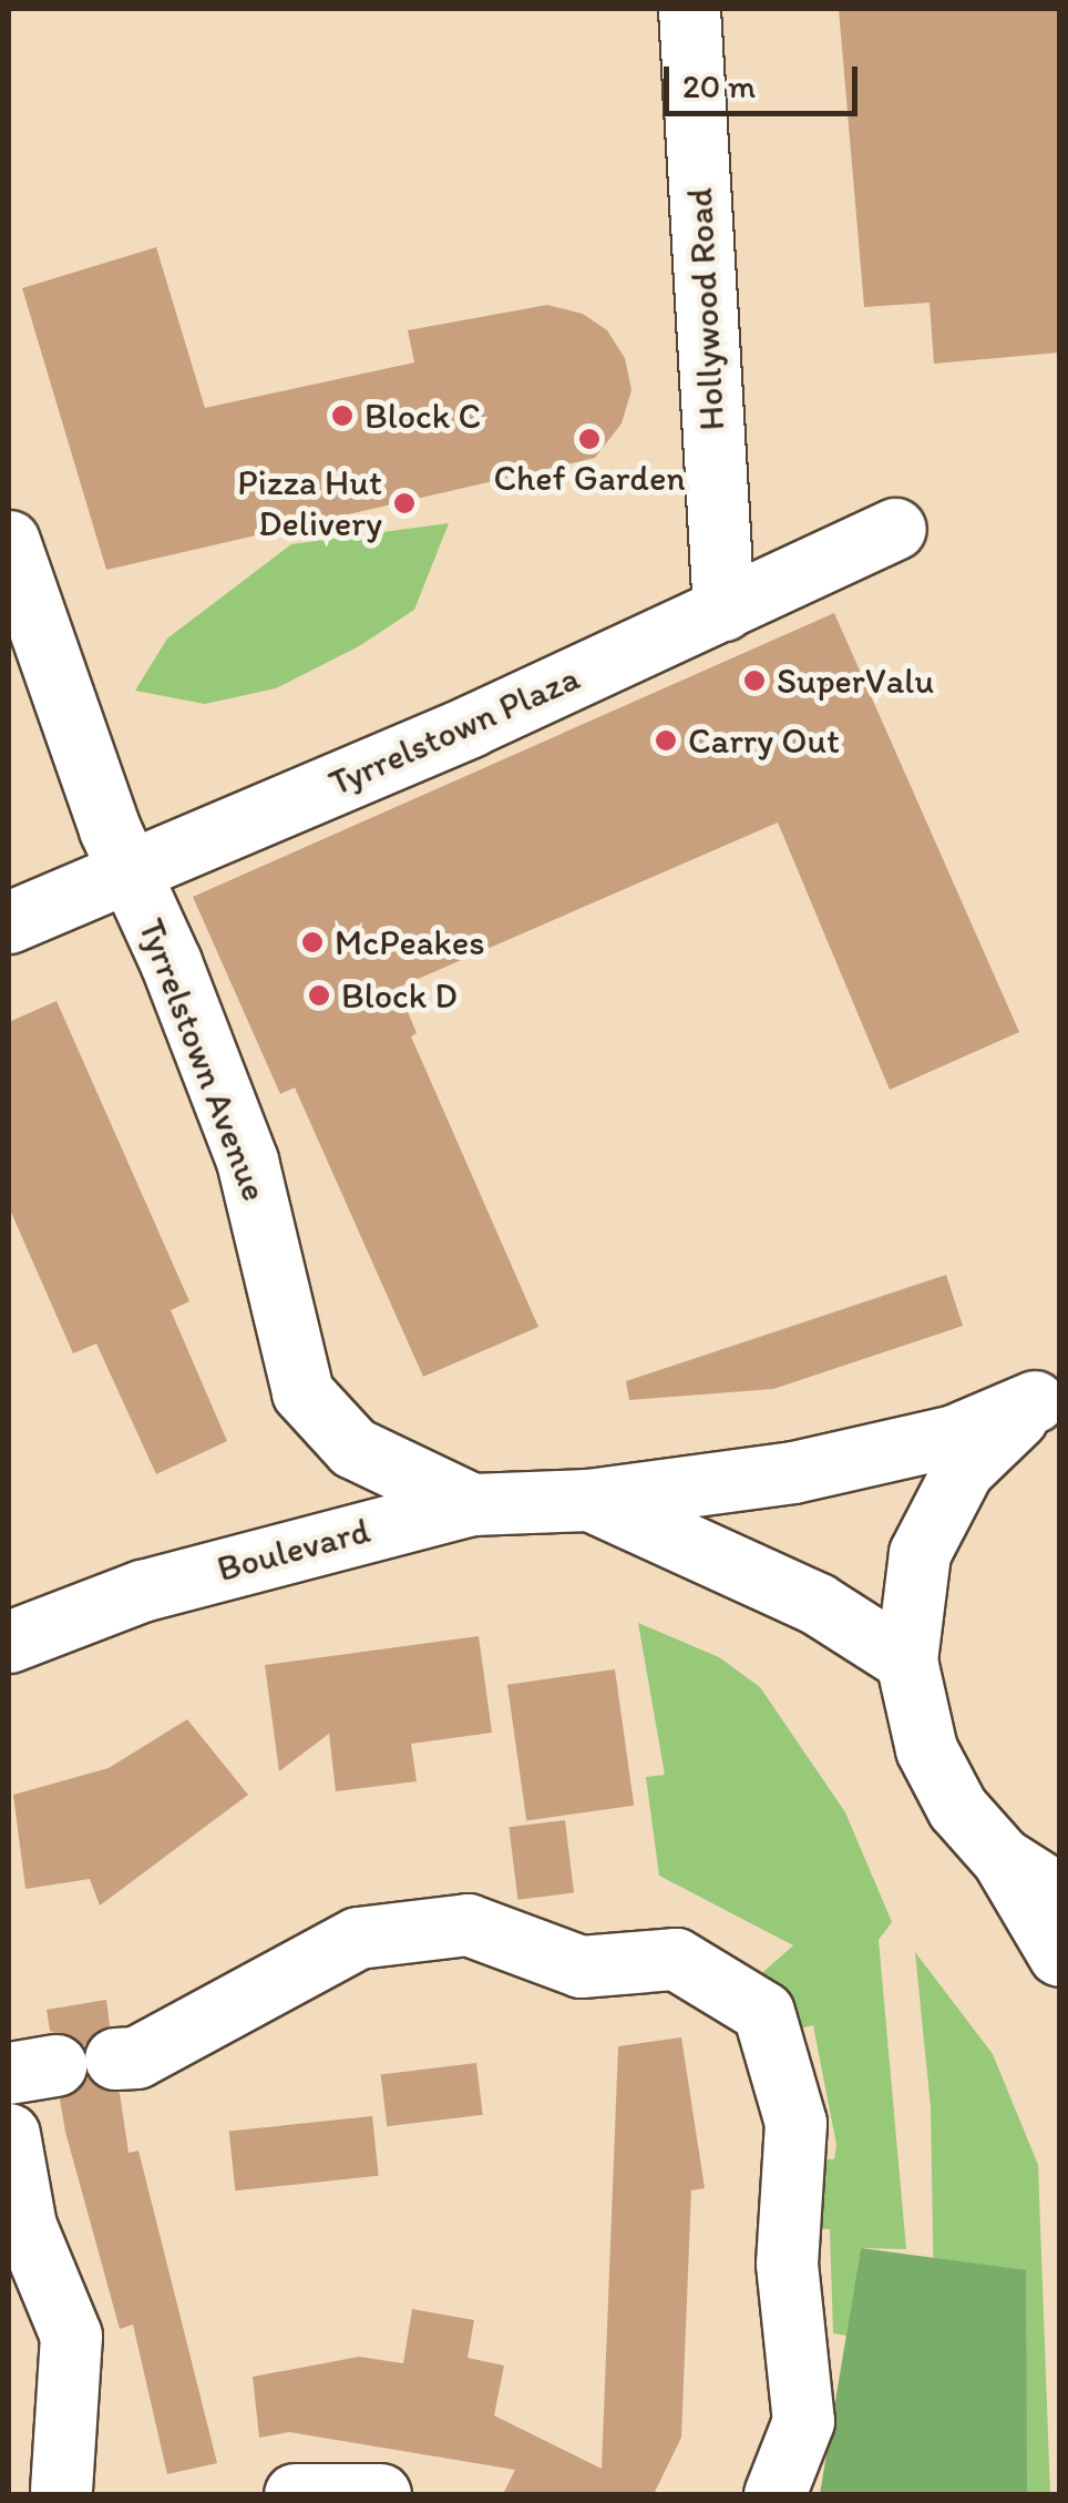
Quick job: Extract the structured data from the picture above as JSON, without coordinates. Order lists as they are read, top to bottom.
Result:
{
  "streets": {
    "street": [
      "Hollywood Road",
      "Tyrrelstown Plaza",
      "Tyrrelstown Avenue",
      "Boulevard"
    ]
  },
  "crossings": [
    ["Hollywood Road", "Tyrrelstown Plaza"],
    ["Tyrrelstown Plaza", "Tyrrelstown Avenue"],
    ["Tyrrelstown Avenue", "Boulevard"]
  ],
  "places": [
    "Block C",
    "Chef Garden",
    "Pizza Hut Delivery",
    "SuperValu",
    "Carry Out",
    "McPeakes",
    "Block D"
  ],
  "scale_bar": "20 m"
}
